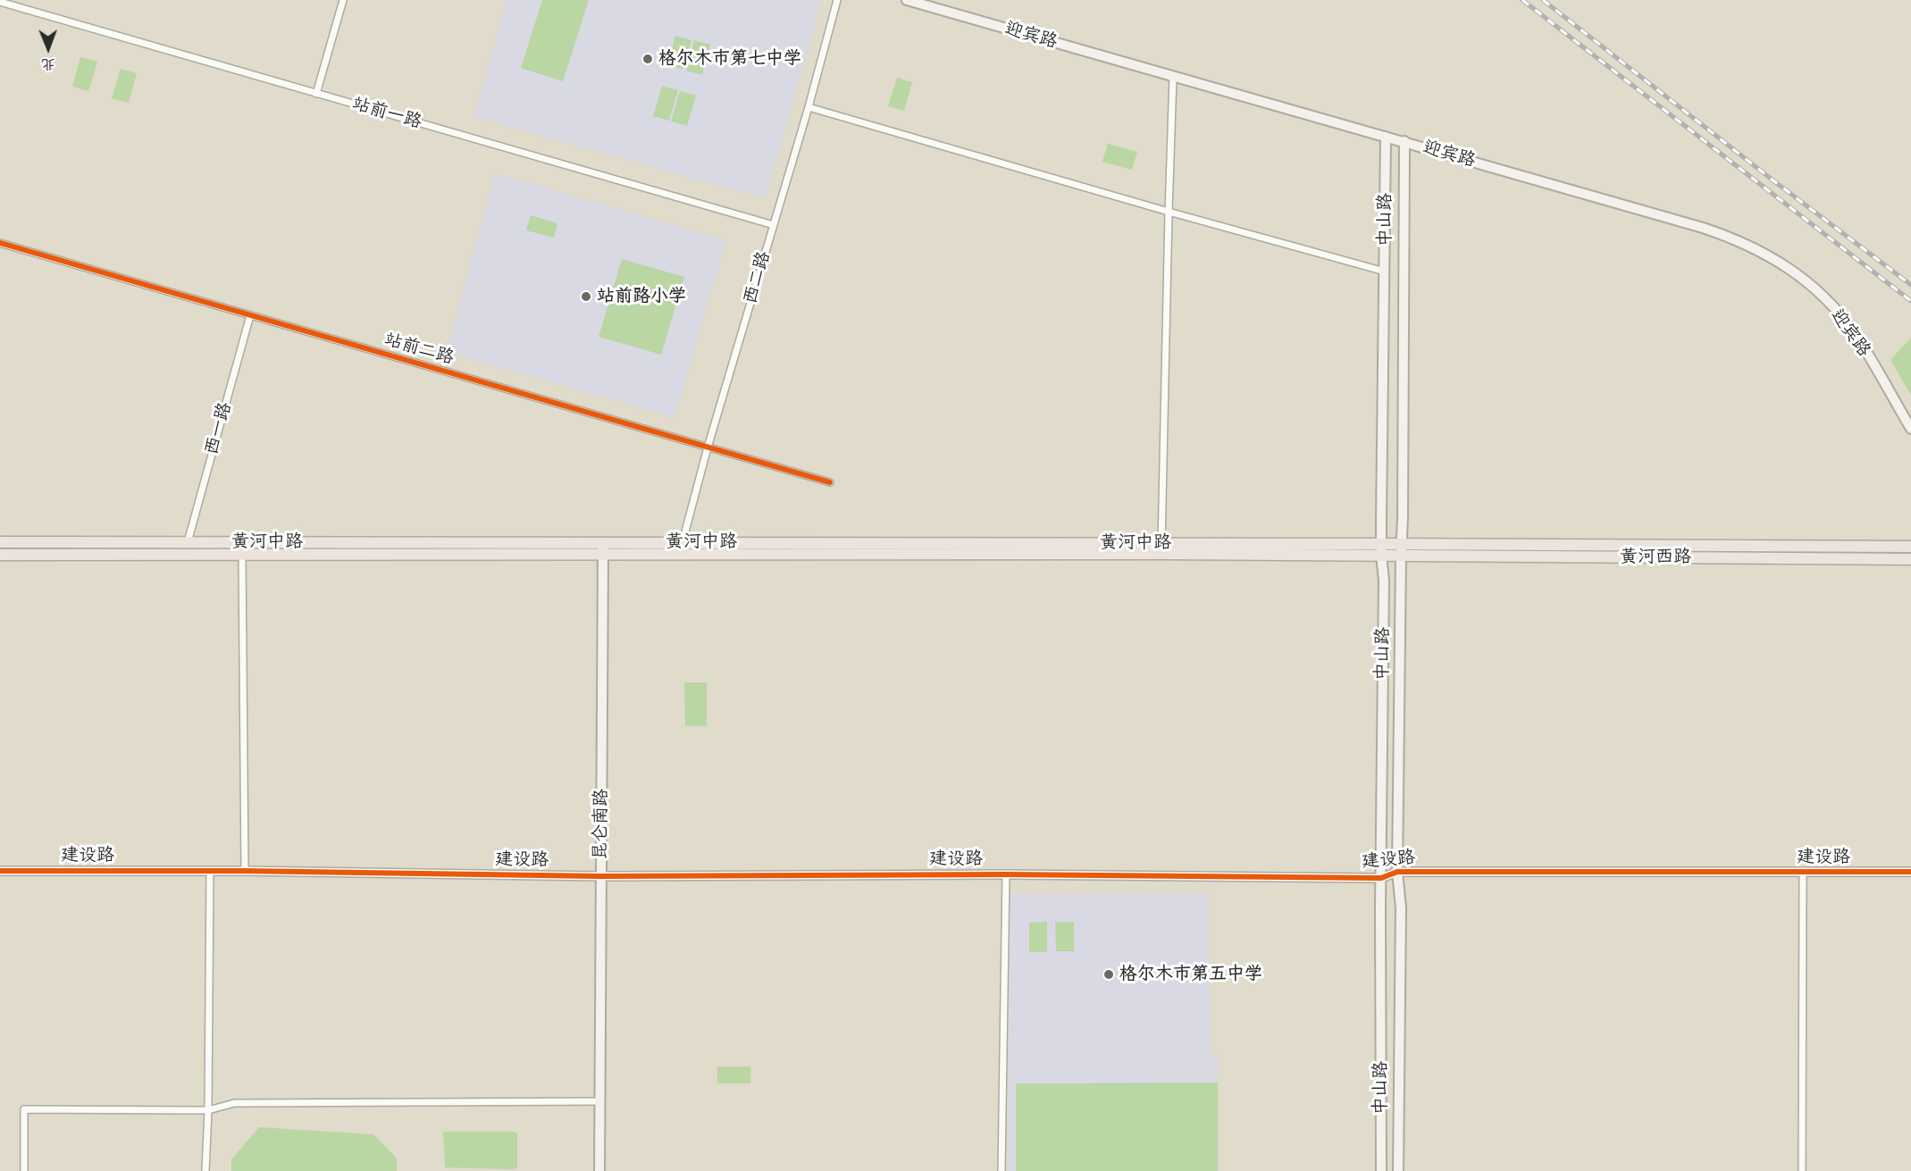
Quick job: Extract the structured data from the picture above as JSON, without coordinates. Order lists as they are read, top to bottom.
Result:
{
  "streets": {
    "highway": ["黄河中路", "黄河西路"],
    "main road": ["迎宾路", "中山路", "昆仑南路"],
    "street": [
      "站前一路",
      "西二路",
      "站前二路",
      "西一路",
      "建设路"
    ]
  },
  "crossings": [
    ["迎宾路", "中山路"],
    ["站前一路", "西二路"],
    ["中山路", "黄河中路"],
    ["中山路", "黄河西路"],
    ["中山路", "建设路"],
    ["西二路", "站前二路"],
    ["西二路", "黄河中路"],
    ["站前二路", "西一路"],
    ["西一路", "黄河中路"],
    ["黄河中路", "黄河西路"],
    ["黄河中路", "昆仑南路"],
    ["昆仑南路", "建设路"]
  ],
  "places": ["格尔木市第七中学", "站前路小学", "格尔木市第五中学"],
  "north": "bottom"
}
